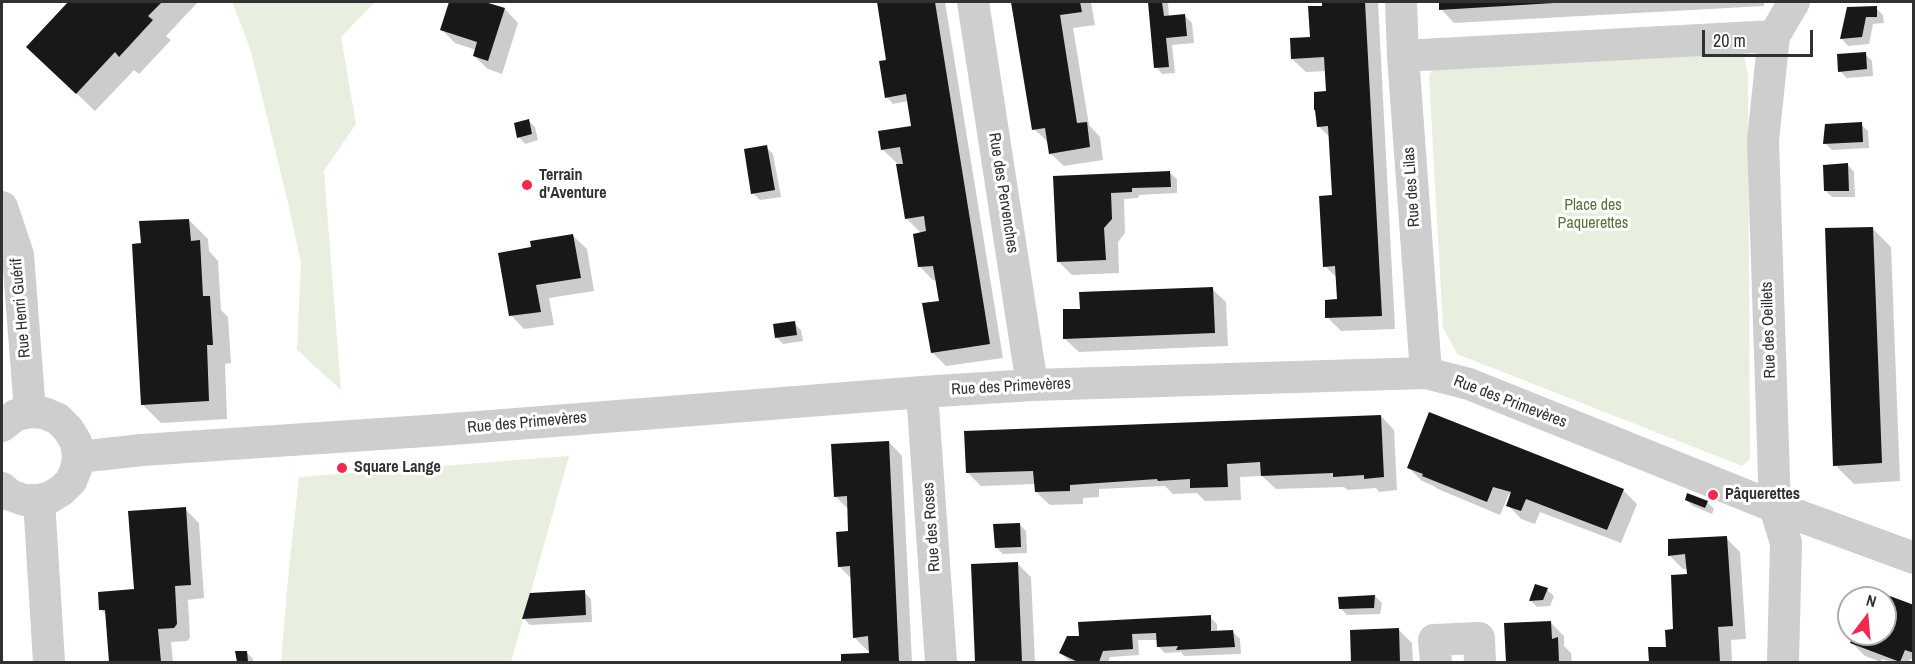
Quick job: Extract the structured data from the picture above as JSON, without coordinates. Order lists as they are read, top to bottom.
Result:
{
  "streets": {
    "street": [
      "Rue des Lilas",
      "Rue des Pervenches",
      "Rue Henri Guérif",
      "Rue des Oeillets",
      "Rue des Primevères",
      "Rue des Roses"
    ]
  },
  "crossings": [
    ["Rue des Lilas", "Rue des Primevères"],
    ["Rue des Pervenches", "Rue des Primevères"],
    ["Rue des Oeillets", "Rue des Primevères"],
    ["Rue des Primevères", "Rue des Roses"]
  ],
  "parks": ["Place des Paquerettes"],
  "places": ["Terrain d'Aventure", "Square Lange", "Pâquerettes"],
  "scale_bar": "20 m",
  "north": "top"
}
